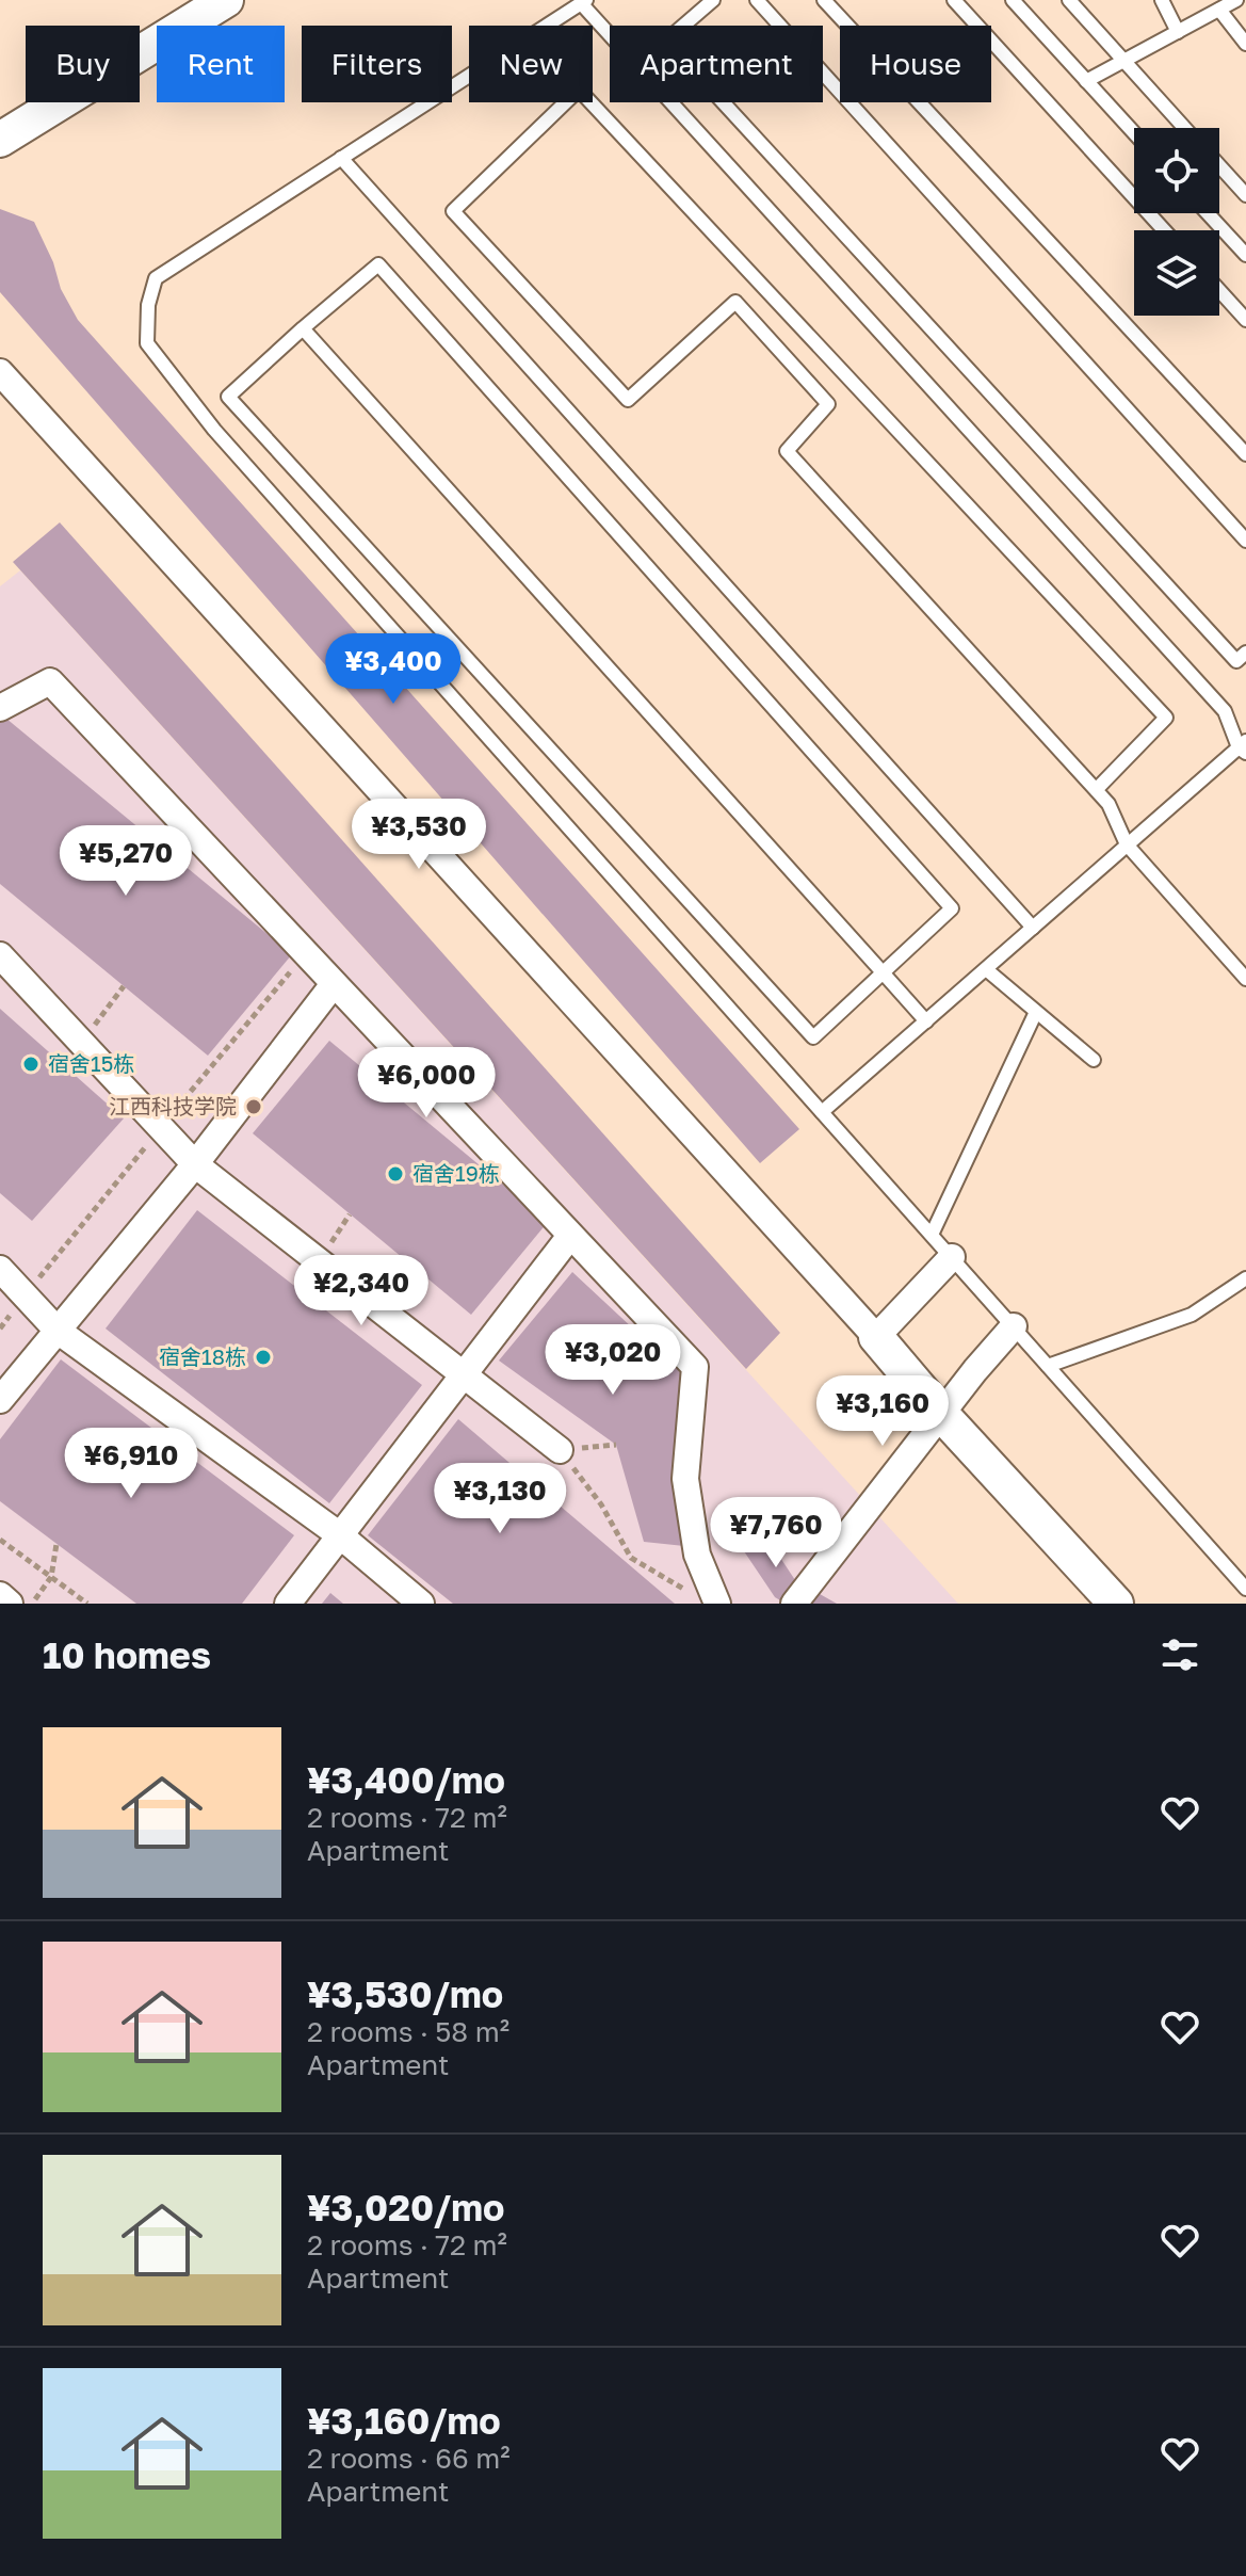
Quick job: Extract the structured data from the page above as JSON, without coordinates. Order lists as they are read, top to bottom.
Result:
{
  "places": [
    "宿舍15栋",
    "江西科技学院",
    "宿舍19栋",
    "宿舍18栋"
  ],
  "page": {
    "chip": [
      "Buy",
      "Rent",
      "Filters",
      "New",
      "Apartment",
      "House"
    ],
    "price": [
      "¥3,400",
      "¥3,530",
      "¥5,270",
      "¥6,000",
      "¥2,340",
      "¥3,020",
      "¥3,160",
      "¥6,910",
      "¥3,130",
      "¥7,760"
    ],
    "heading": "10 homes",
    "list": [
      {
        "name": "¥3,400/mo",
        "note": "2 rooms · 72 m² · Apartment"
      },
      {
        "name": "¥3,530/mo",
        "note": "2 rooms · 58 m² · Apartment"
      },
      {
        "name": "¥3,020/mo",
        "note": "2 rooms · 72 m² · Apartment"
      },
      {
        "name": "¥3,160/mo",
        "note": "2 rooms · 66 m² · Apartment"
      }
    ]
  }
}
